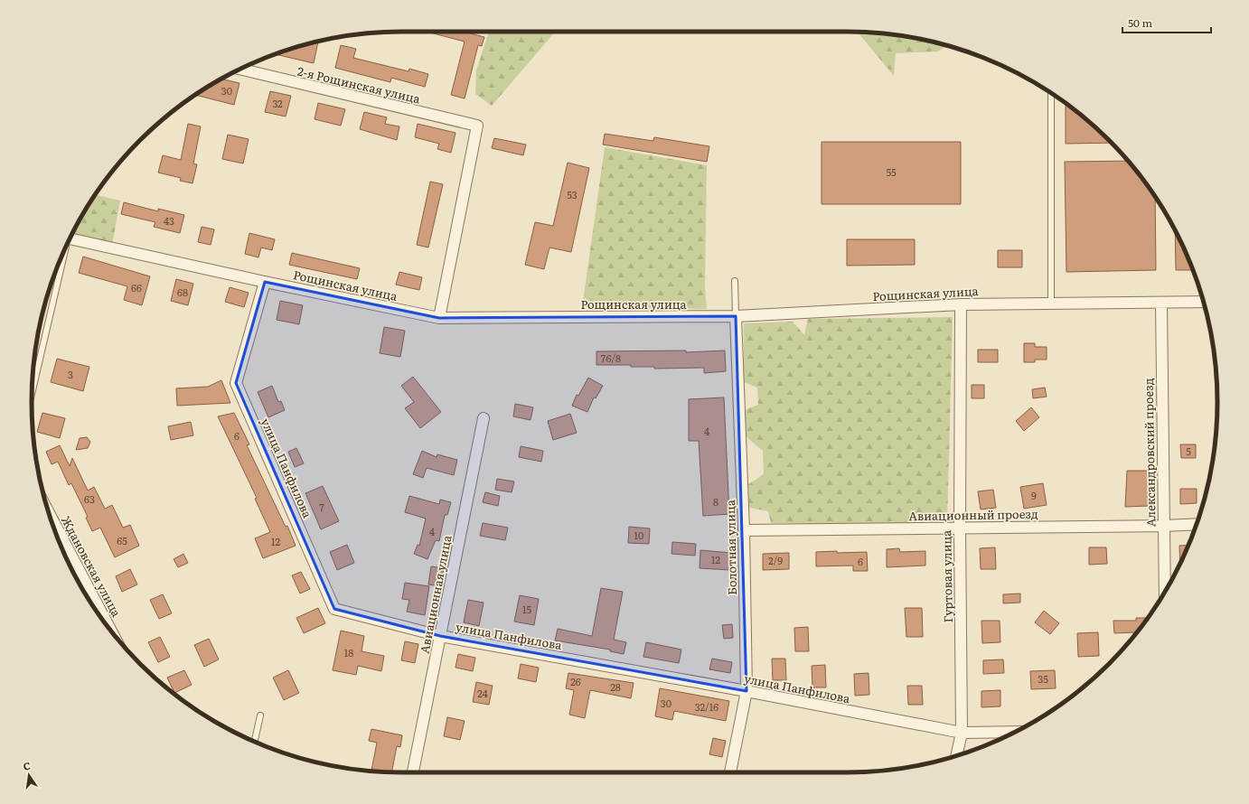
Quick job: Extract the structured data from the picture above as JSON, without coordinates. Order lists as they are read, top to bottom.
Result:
{
  "streets": {
    "street": [
      "2-я Рощинская улица",
      "Рощинская улица",
      "Александровский проезд",
      "улица Панфилова",
      "Авиационный проезд",
      "Болотная улица",
      "Ждановская улица",
      "Гуртовая улица",
      "Авиационная улица"
    ]
  },
  "crossings": [
    ["2-я Рощинская улица", "Рощинская улица"],
    ["Рощинская улица", "Александровский проезд"],
    ["Рощинская улица", "улица Панфилова"],
    ["Рощинская улица", "Болотная улица"],
    ["Рощинская улица", "Гуртовая улица"],
    ["Александровский проезд", "Авиационный проезд"],
    ["улица Панфилова", "Болотная улица"],
    ["улица Панфилова", "Гуртовая улица"],
    ["улица Панфилова", "Авиационная улица"],
    ["Авиационный проезд", "Болотная улица"],
    ["Авиационный проезд", "Гуртовая улица"]
  ],
  "house_numbers": [
    "30",
    "32",
    "55",
    "53",
    "43",
    "66",
    "68",
    "76/8",
    "3",
    "4",
    "6",
    "5",
    "9",
    "63",
    "8",
    "7",
    "4",
    "10",
    "65",
    "12",
    "12",
    "2/9",
    "6",
    "15",
    "18",
    "35",
    "26",
    "28",
    "24",
    "30",
    "32/16"
  ],
  "scale_bar": "50 m",
  "north": "top"
}
